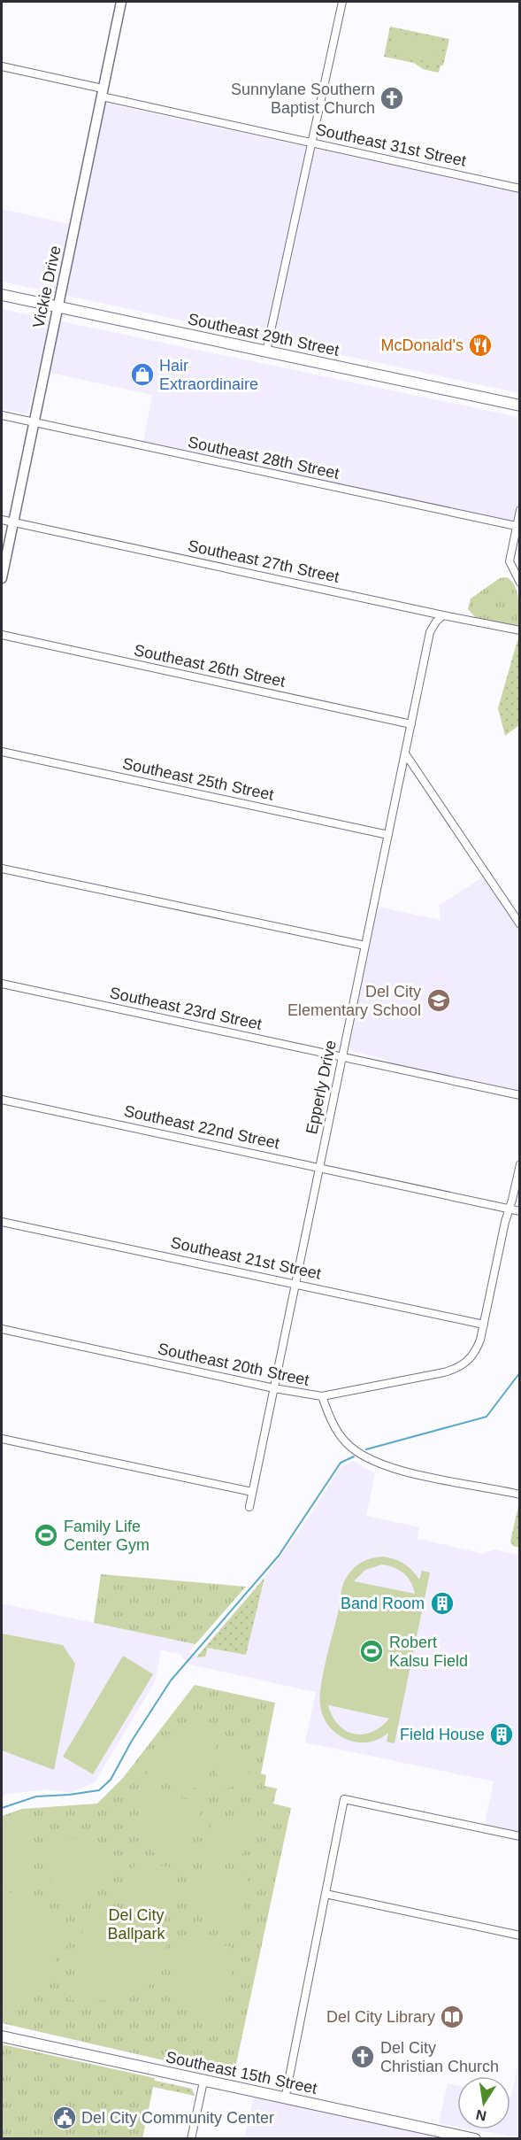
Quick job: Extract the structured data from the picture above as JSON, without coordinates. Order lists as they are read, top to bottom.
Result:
{
  "streets": {
    "main road": ["Southeast 29th Street", "Southeast 15th Street"],
    "street": [
      "Southeast 31st Street",
      "Vickie Drive",
      "Southeast 28th Street",
      "Southeast 27th Street",
      "Southeast 26th Street",
      "Southeast 25th Street",
      "Southeast 23rd Street",
      "Epperly Drive",
      "Southeast 22nd Street",
      "Southeast 21st Street",
      "Southeast 20th Street"
    ]
  },
  "crossings": [
    ["Southeast 31st Street", "Vickie Drive"],
    ["Vickie Drive", "Southeast 29th Street"],
    ["Vickie Drive", "Southeast 28th Street"],
    ["Vickie Drive", "Southeast 27th Street"],
    ["Southeast 27th Street", "Epperly Drive"],
    ["Southeast 26th Street", "Epperly Drive"],
    ["Southeast 25th Street", "Epperly Drive"],
    ["Southeast 23rd Street", "Epperly Drive"],
    ["Epperly Drive", "Southeast 22nd Street"],
    ["Epperly Drive", "Southeast 21st Street"],
    ["Epperly Drive", "Southeast 20th Street"]
  ],
  "parks": ["Del City Ballpark"],
  "places": {
    "church": ["Sunnylane Southern Baptist Church", "Del City Christian Church"],
    "restaurant": ["McDonald's"],
    "shop": ["Hair Extraordinaire"],
    "school or university": ["Del City Elementary School"],
    "sports": ["Family Life Center Gym", "Robert Kalsu Field"],
    "building": ["Band Room", "Field House"],
    "library": ["Del City Library"],
    "public building": ["Del City Community Center"]
  },
  "north": "bottom"
}
